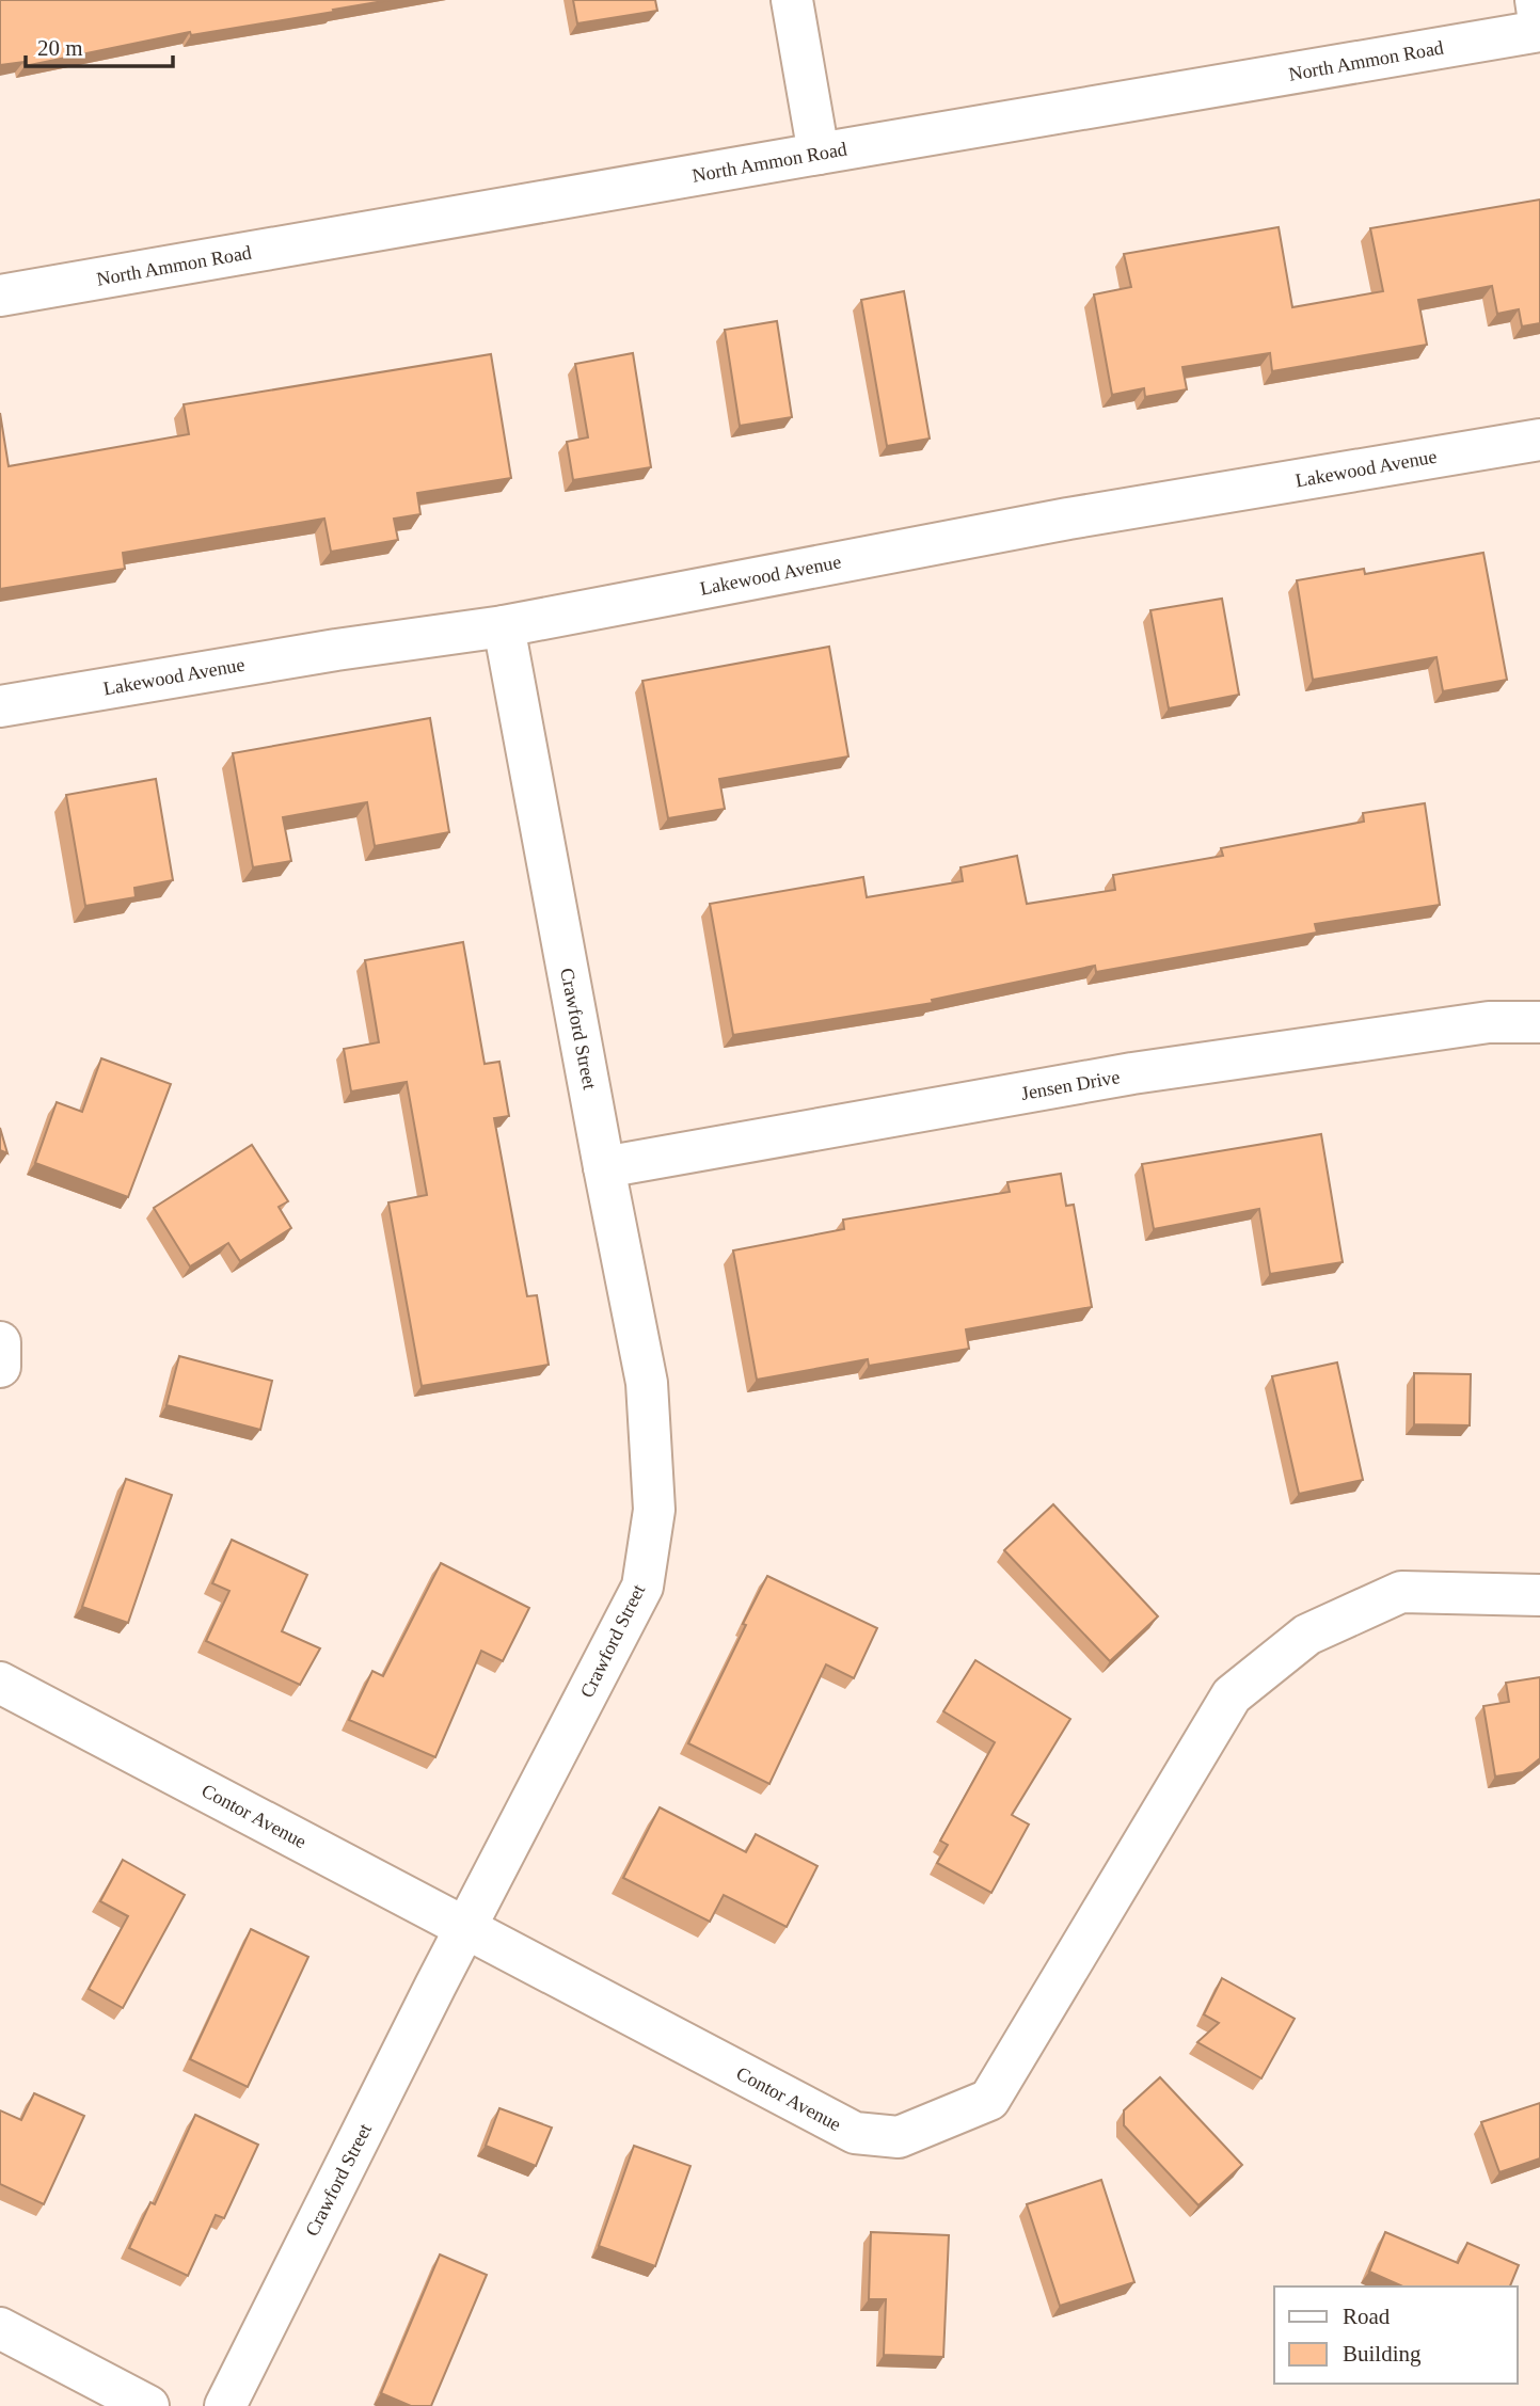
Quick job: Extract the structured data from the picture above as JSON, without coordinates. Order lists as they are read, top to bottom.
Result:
{
  "streets": {
    "street": [
      "North Ammon Road",
      "Lakewood Avenue",
      "Crawford Street",
      "Jensen Drive",
      "Contor Avenue"
    ]
  },
  "crossings": [
    ["Lakewood Avenue", "Crawford Street"],
    ["Crawford Street", "Jensen Drive"],
    ["Crawford Street", "Contor Avenue"]
  ],
  "legend": ["Road", "Building"],
  "scale_bar": "20 m"
}
